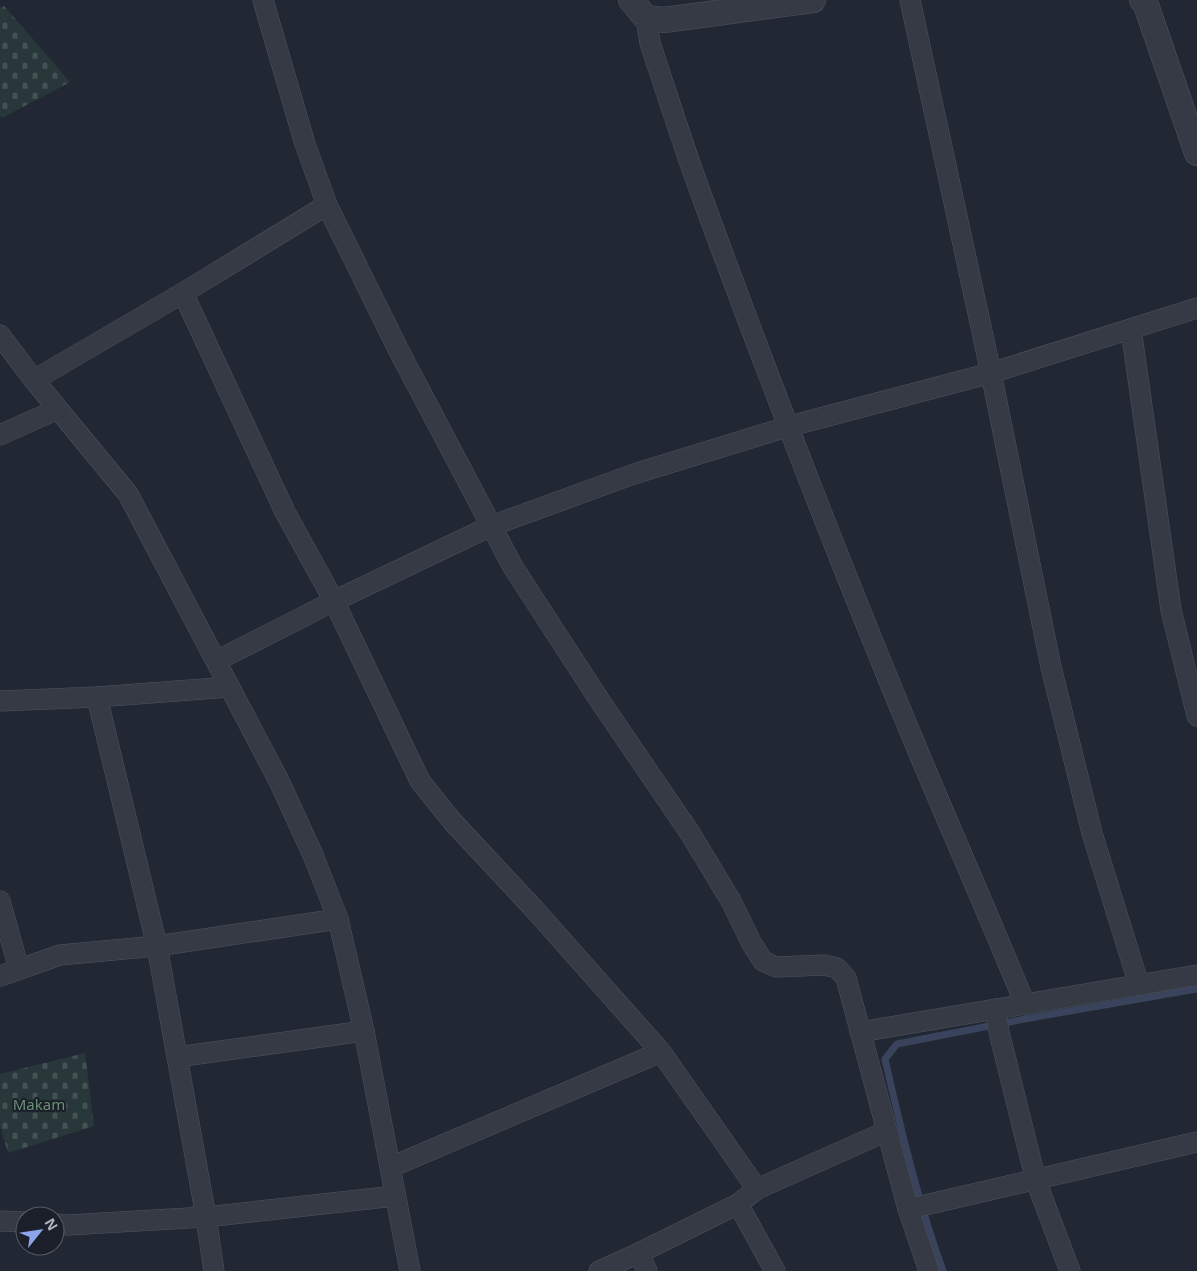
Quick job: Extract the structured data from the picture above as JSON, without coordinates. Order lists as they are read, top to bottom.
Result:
{
  "parks": ["Makam"],
  "north": "top right"
}
